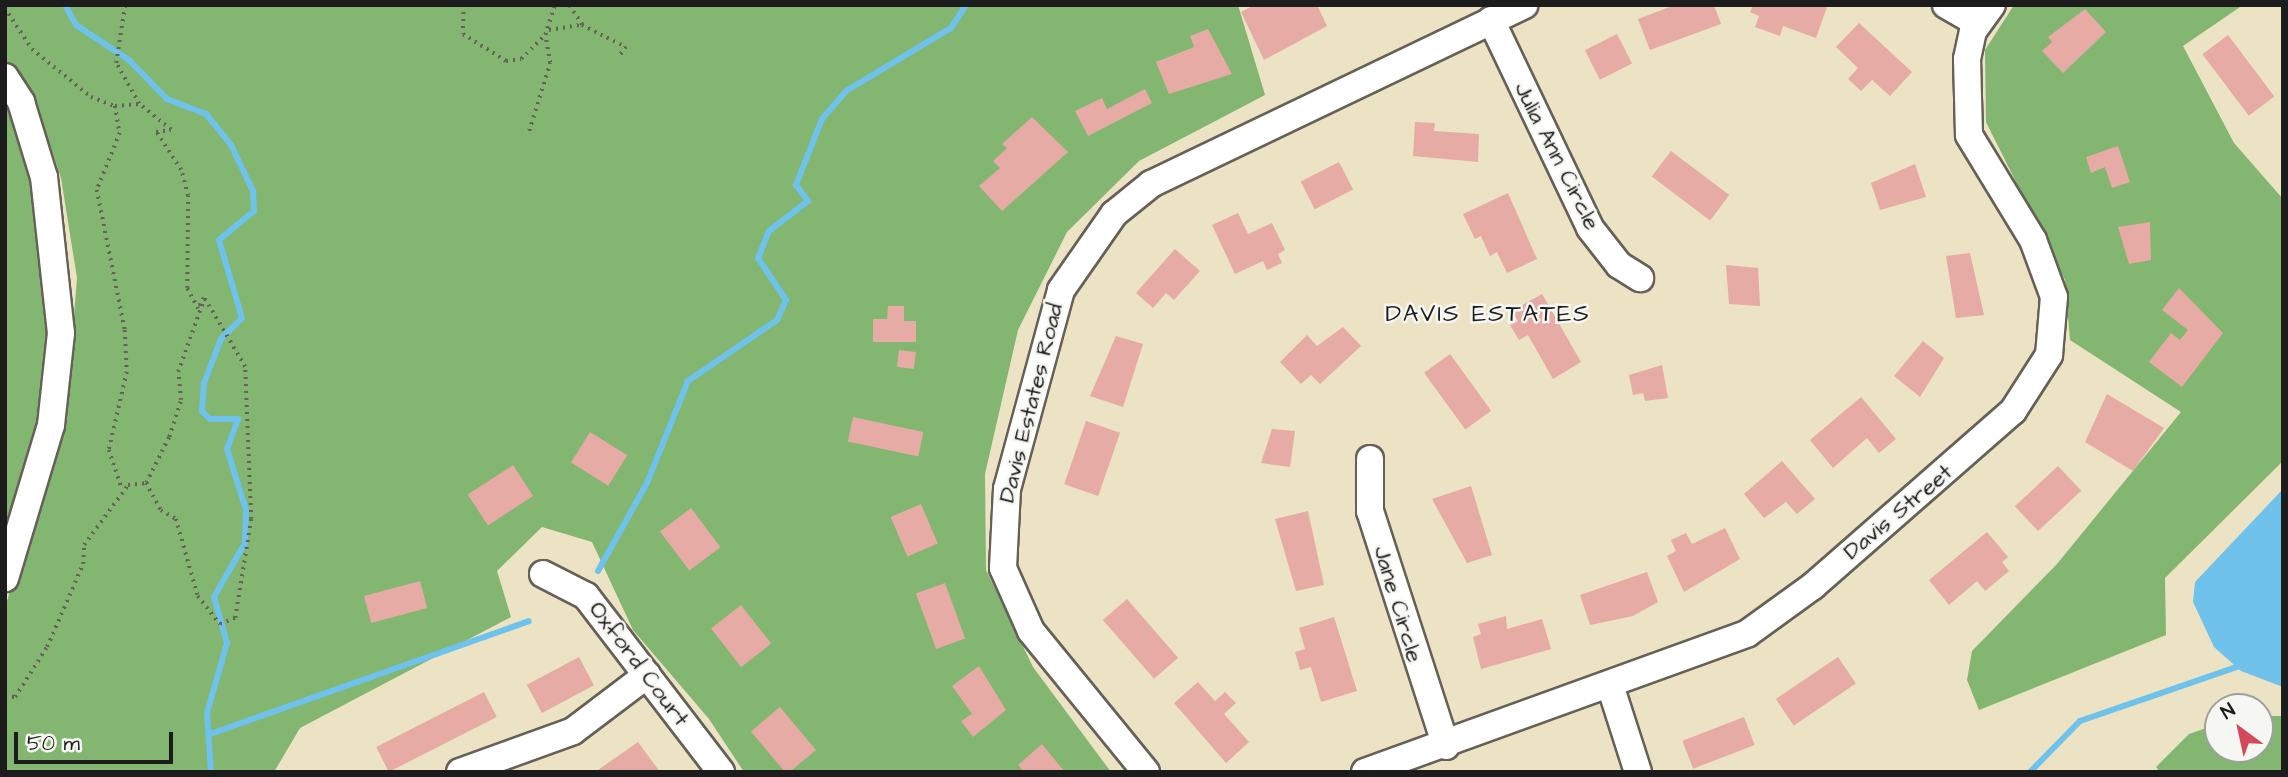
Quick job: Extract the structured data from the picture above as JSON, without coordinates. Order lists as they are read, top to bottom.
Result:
{
  "streets": {
    "street": [
      "Julia Ann Circle",
      "Davis Estates Road",
      "Davis Street",
      "Jane Circle",
      "Oxford Court"
    ]
  },
  "crossings": [
    ["Julia Ann Circle", "Davis Estates Road"],
    ["Davis Street", "Jane Circle"]
  ],
  "districts": ["DAVIS ESTATES"],
  "scale_bar": "50 m",
  "north": "top left"
}
